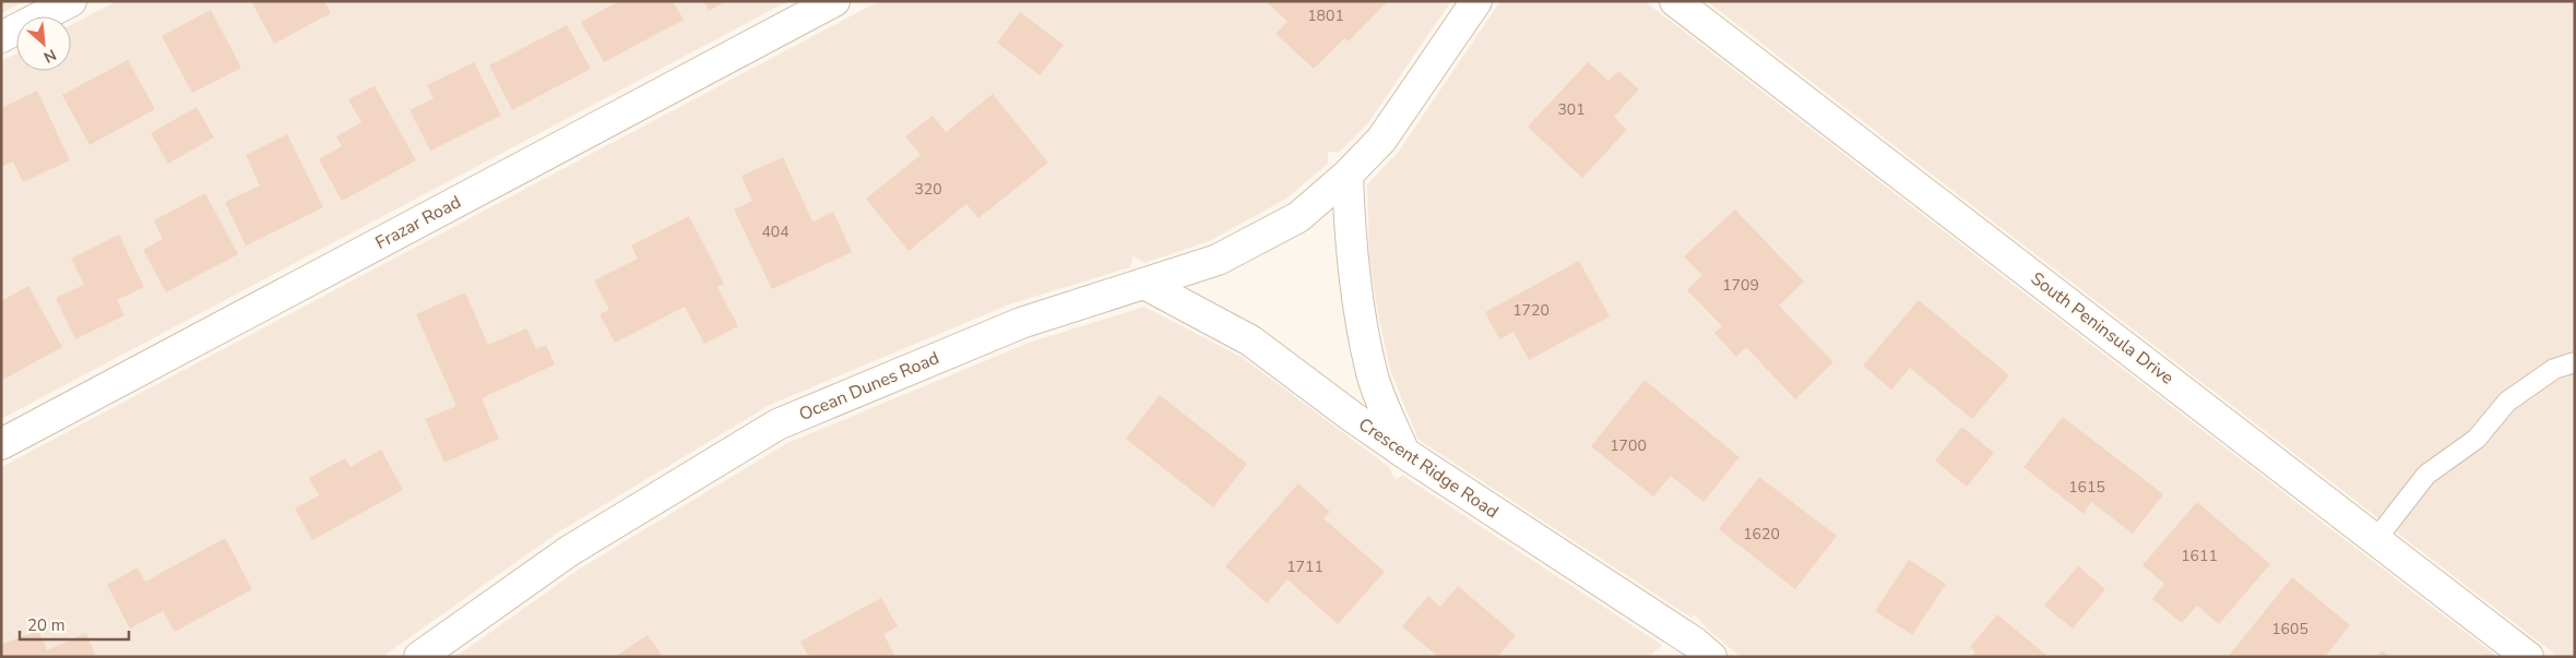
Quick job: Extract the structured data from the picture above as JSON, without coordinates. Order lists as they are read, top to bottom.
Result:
{
  "streets": {
    "street": [
      "Frazar Road",
      "South Peninsula Drive",
      "Ocean Dunes Road",
      "Crescent Ridge Road"
    ]
  },
  "crossings": [
    ["Ocean Dunes Road", "Crescent Ridge Road"]
  ],
  "house_numbers": [
    "1801",
    "301",
    "320",
    "404",
    "1709",
    "1720",
    "1700",
    "1615",
    "1620",
    "1611",
    "1711",
    "1605"
  ],
  "scale_bar": "20 m",
  "north": "bottom right"
}
